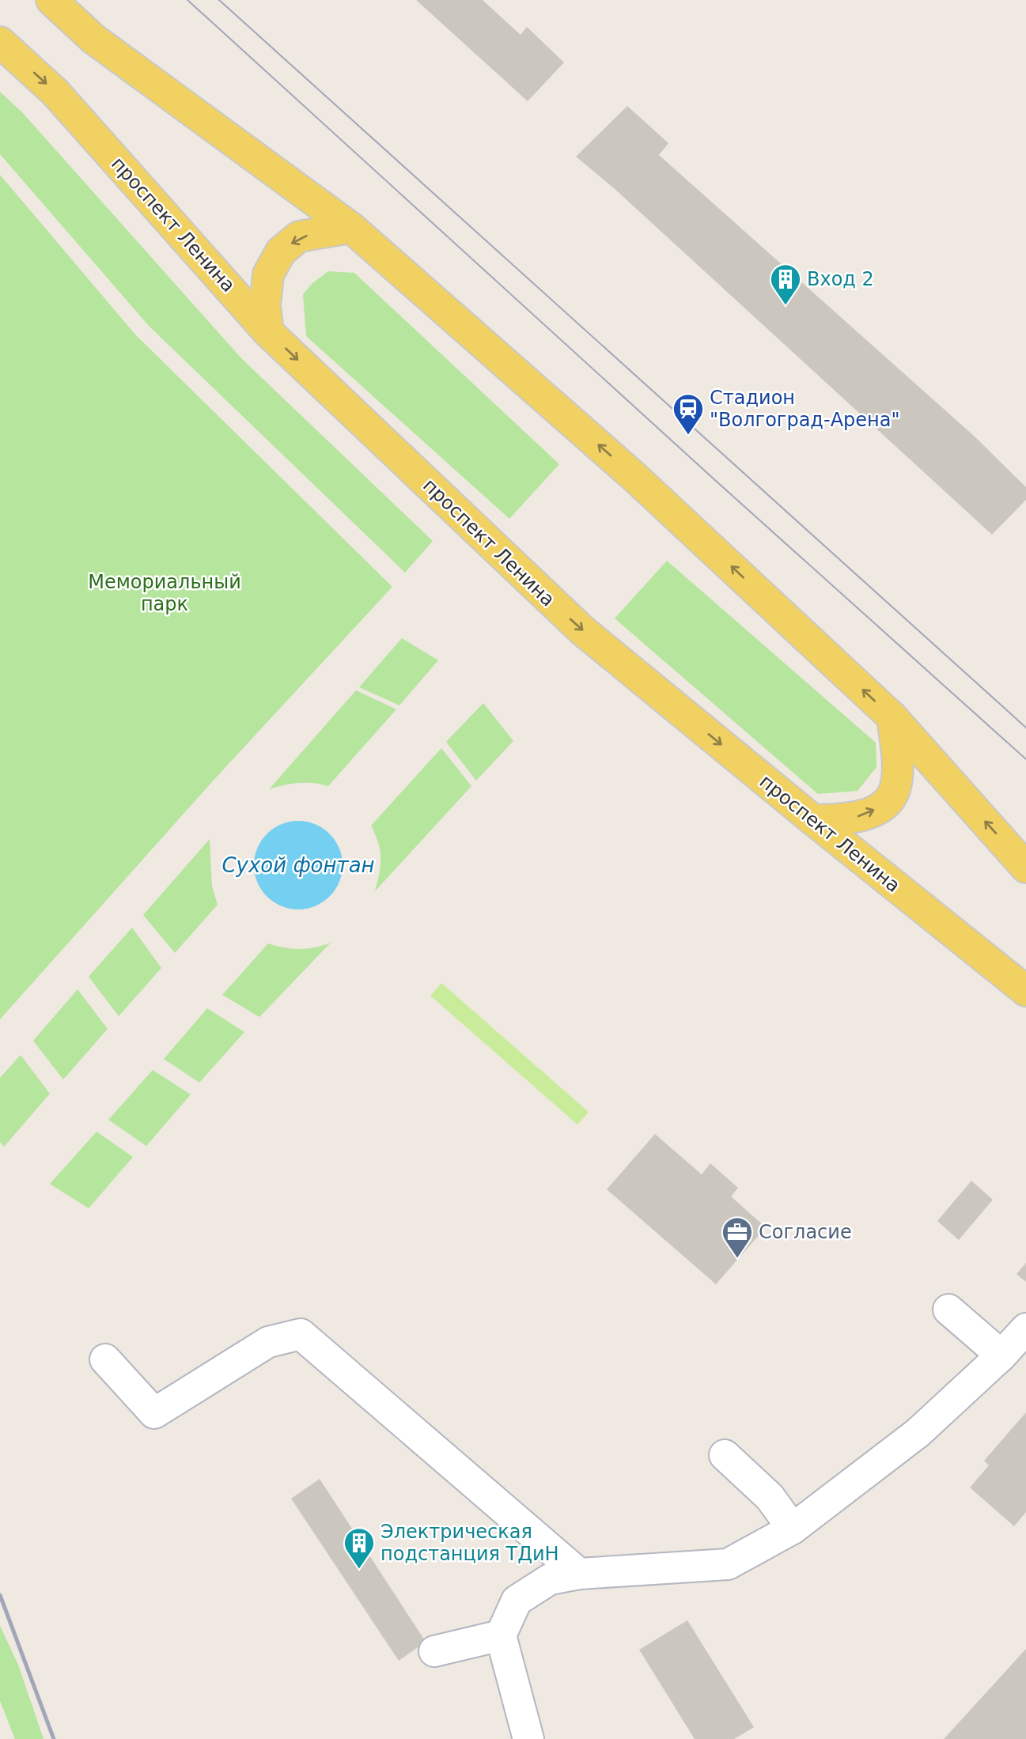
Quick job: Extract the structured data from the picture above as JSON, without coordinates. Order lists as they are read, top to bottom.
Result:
{
  "streets": {
    "main road": ["проспект Ленина"]
  },
  "water": ["Сухой фонтан"],
  "parks": ["Мемориальный парк"],
  "places": {
    "building": ["Вход 2", "Электрическая подстанция ТДиН"],
    "station": ["Стадион \"Волгоград-Арена\""],
    "office": ["Согласие"]
  }
}
